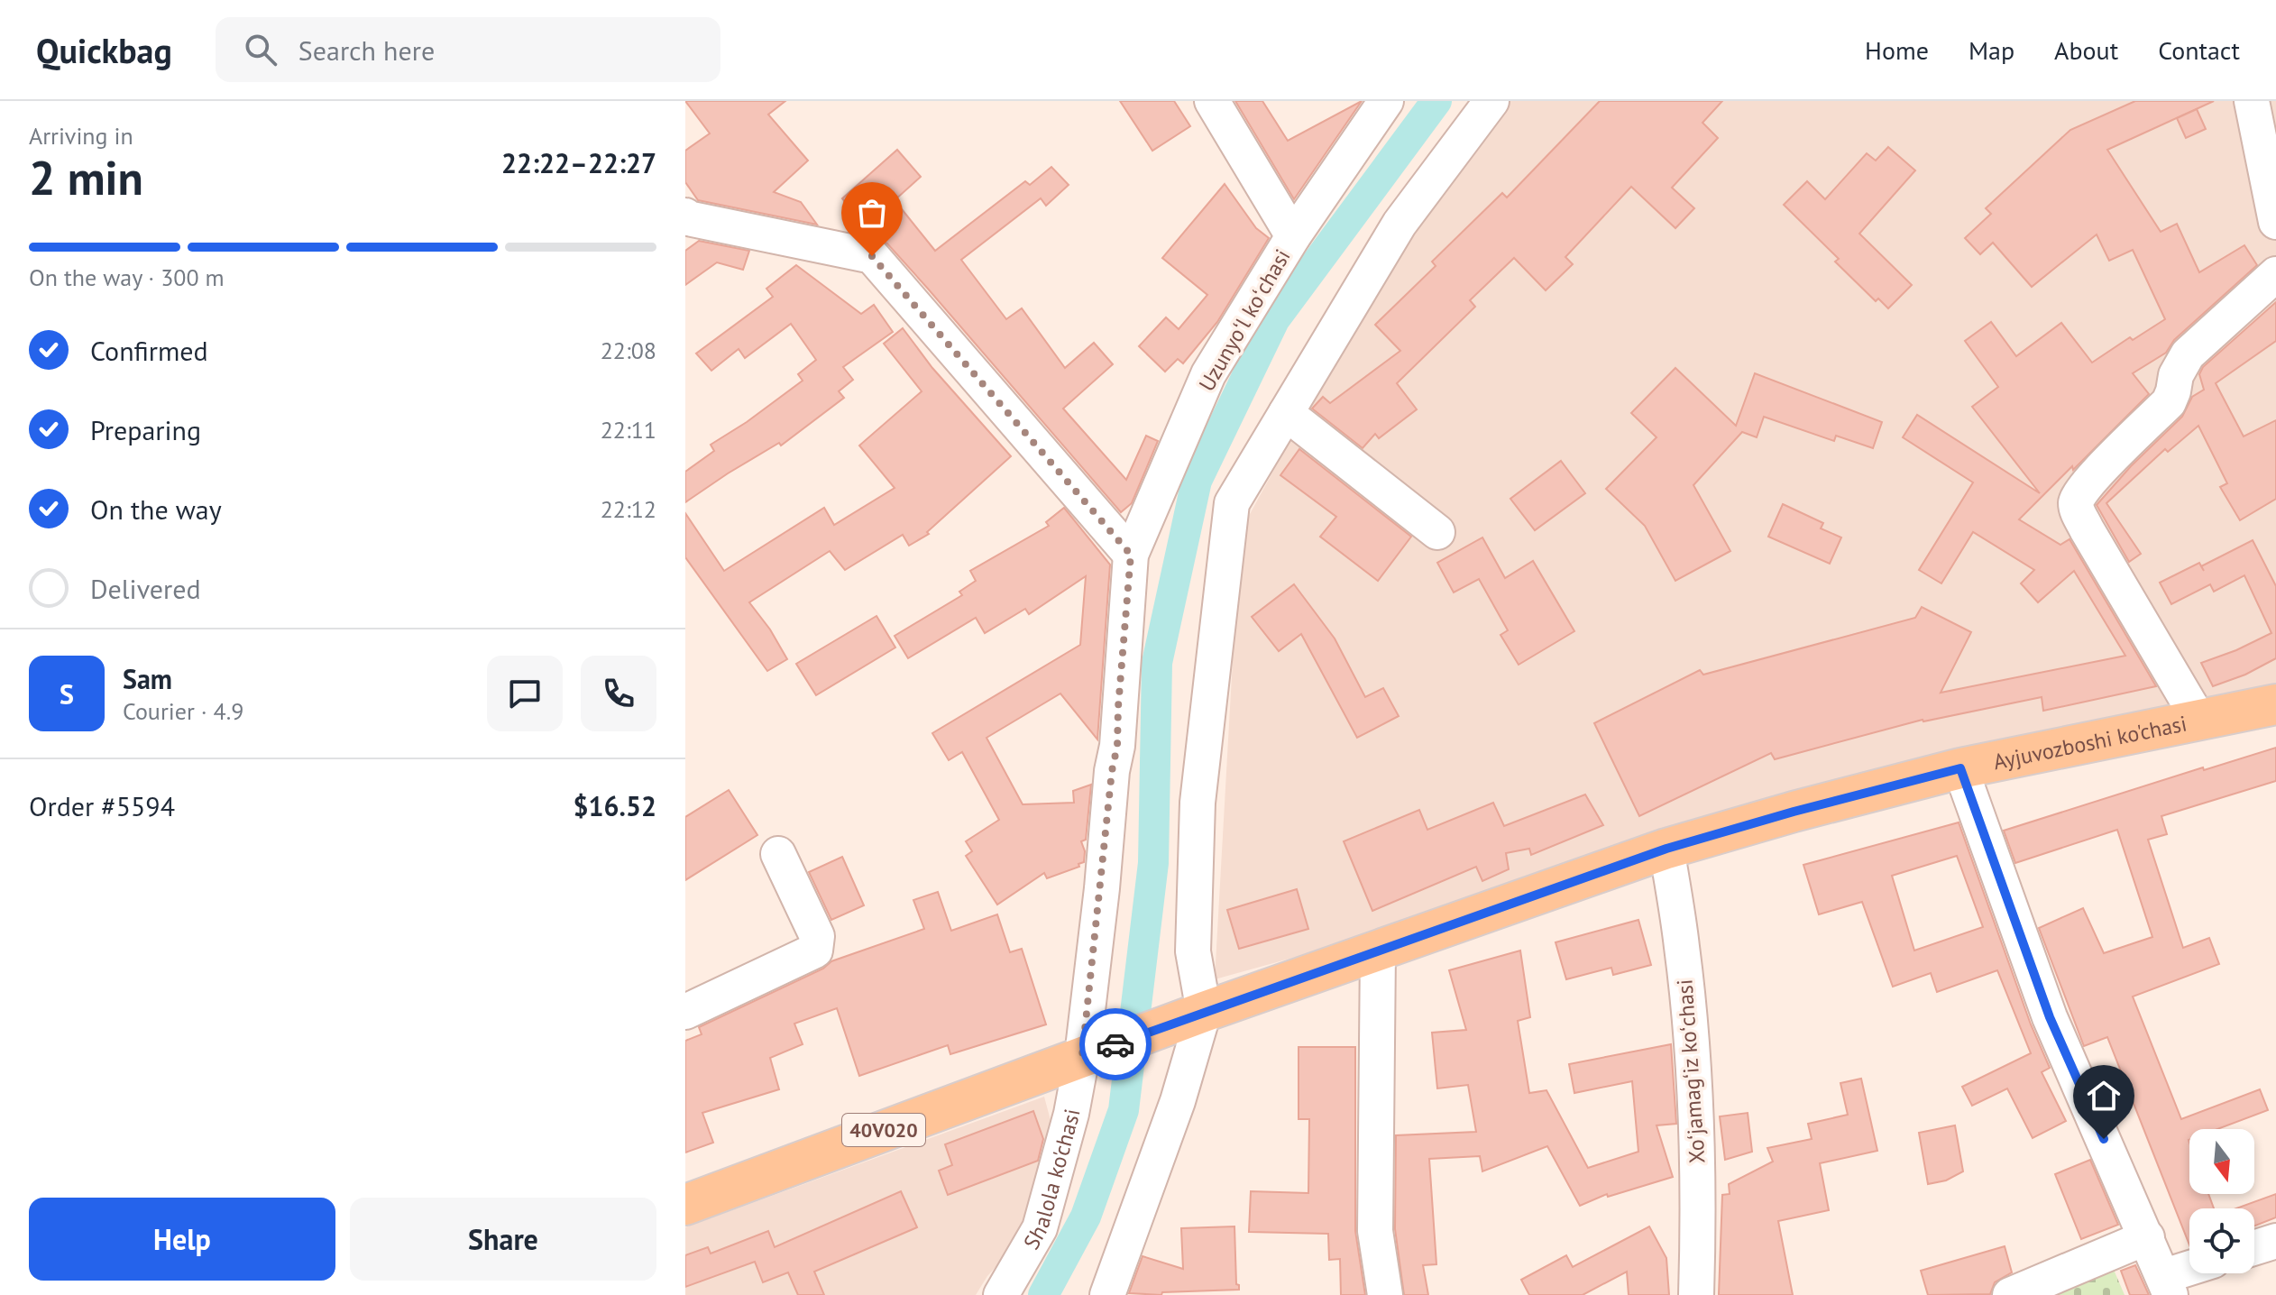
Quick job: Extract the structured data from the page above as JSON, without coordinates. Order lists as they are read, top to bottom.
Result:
{
  "streets": {
    "main road": ["Ayjuvozboshi ko'chasi", "40V020"],
    "street": ["Uzunyoʻl koʻchasi", "Xoʻjamagʻiz koʻchasi", "Shalola ko'chasi"]
  },
  "crossings": [
    ["Uzunyoʻl koʻchasi", "40V020"],
    ["Uzunyoʻl koʻchasi", "Shalola ko'chasi"],
    ["Ayjuvozboshi ko'chasi", "Xoʻjamagʻiz koʻchasi"],
    ["Ayjuvozboshi ko'chasi", "40V020"],
    ["40V020", "Shalola ko'chasi"]
  ],
  "north": "bottom",
  "page": {
    "header": "Quickbag",
    "search": "Search here",
    "nav": [
      "Home",
      "Map",
      "About",
      "Contact"
    ],
    "heading": ["2 min", "Arriving in", "22:22–22:27"],
    "panel": [
      "Sam",
      "Courier · 4.9",
      "Order #5594",
      "$16.52"
    ],
    "bar": "On the way · 300 m",
    "list": [
      ["Confirmed", "22:08"],
      ["Preparing", "22:11"],
      ["On the way", "22:12"],
      "Delivered"
    ],
    "round": "S",
    "buttons": ["Help", "Share"]
  }
}
